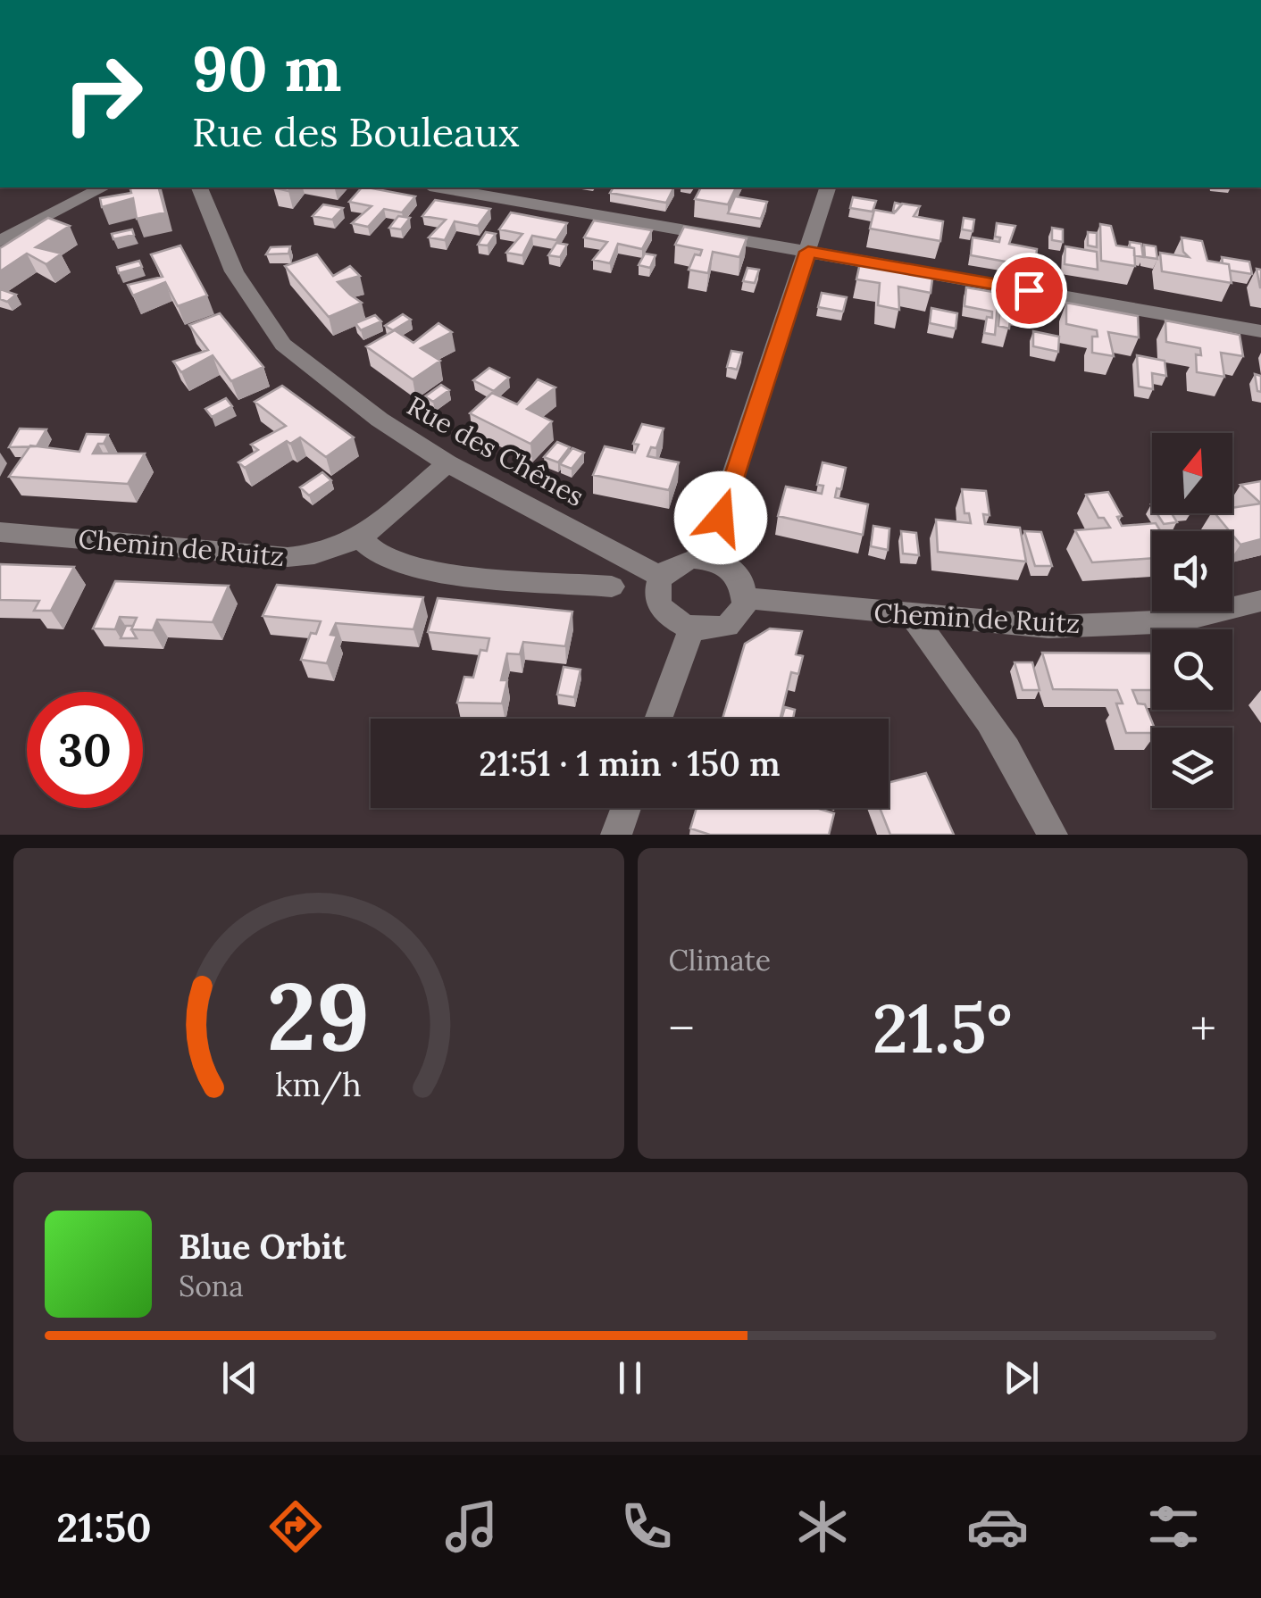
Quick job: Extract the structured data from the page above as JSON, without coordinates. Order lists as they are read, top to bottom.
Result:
{
  "streets": {
    "street": ["Rue des Chênes", "Chemin de Ruitz"]
  },
  "crossings": [
    ["Rue des Chênes", "Chemin de Ruitz"]
  ],
  "north": "top",
  "page": {
    "turn": ["90 m", "Rue des Bouleaux"],
    "limit": "30",
    "trip": "21:51 · 1 min · 150 m",
    "tile": "Climate",
    "heat": ["−", "21.5°", "+"],
    "song": ["Blue Orbit", "Sona"],
    "tabs": "21:50",
    "gauge": ["29", "km/h"]
  }
}
